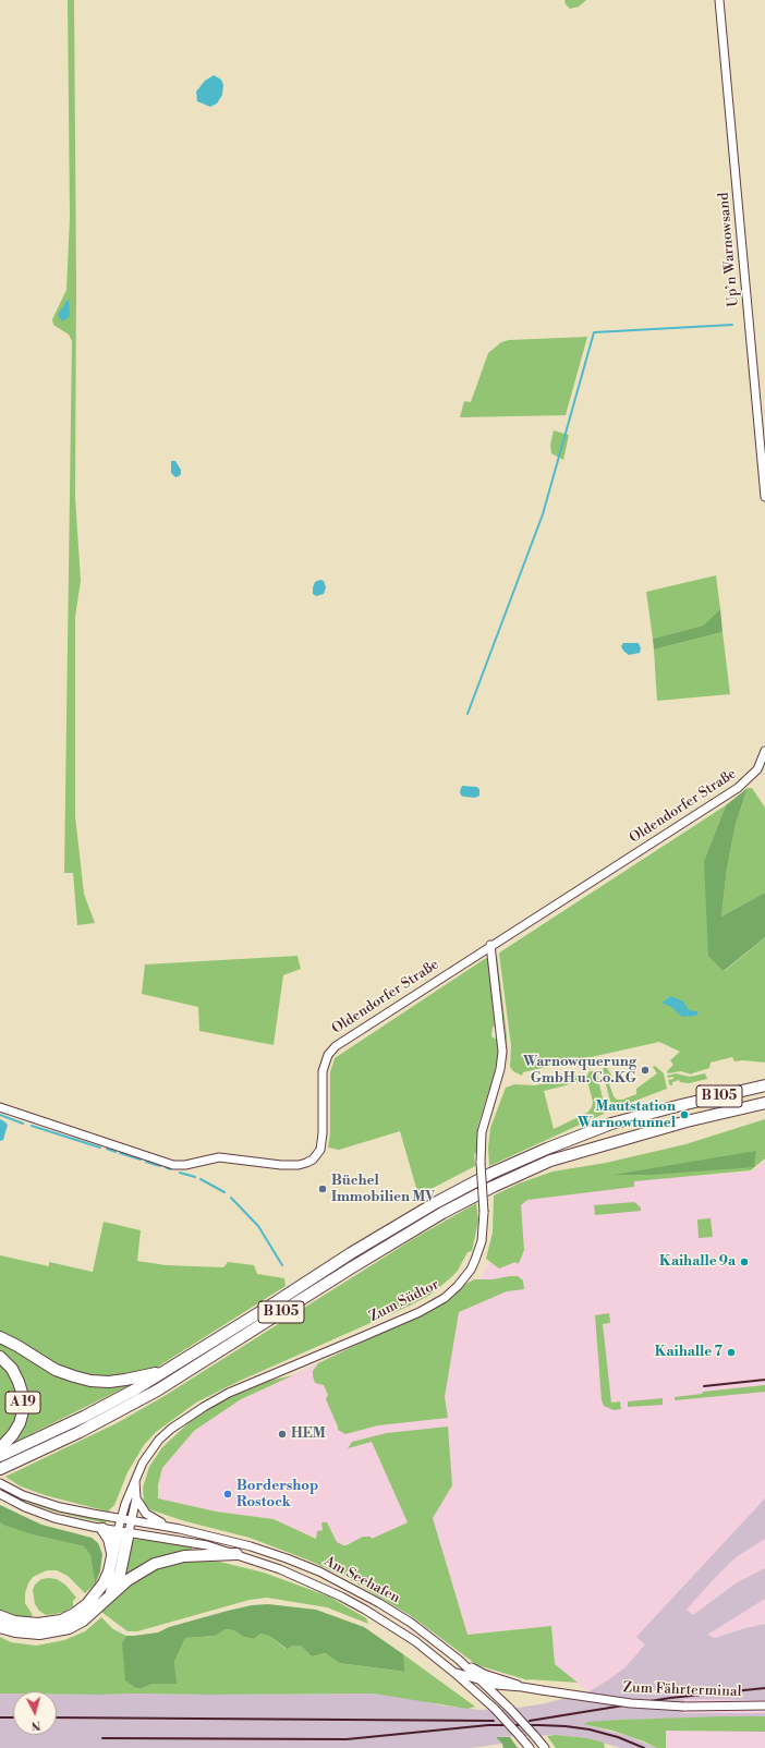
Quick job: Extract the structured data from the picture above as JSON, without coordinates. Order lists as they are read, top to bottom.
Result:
{
  "streets": {
    "highway": ["B 105", "A 19"],
    "street": [
      "Up’n Warnowsand",
      "Oldendorfer Straße",
      "Zum Südtor",
      "Am Seehafen",
      "Zum Fährterminal"
    ]
  },
  "crossings": [
    ["Oldendorfer Straße", "Zum Südtor"],
    ["Zum Südtor", "Am Seehafen"],
    ["Am Seehafen", "Zum Fährterminal"]
  ],
  "places": [
    "Warnowquerung GmbH u. Co.KG",
    "Mautstation Warnowtunnel",
    "Büchel Immobilien MV",
    "Kaihalle 9a",
    "Kaihalle 7",
    "HEM",
    "Bordershop Rostock"
  ],
  "north": "bottom"
}
